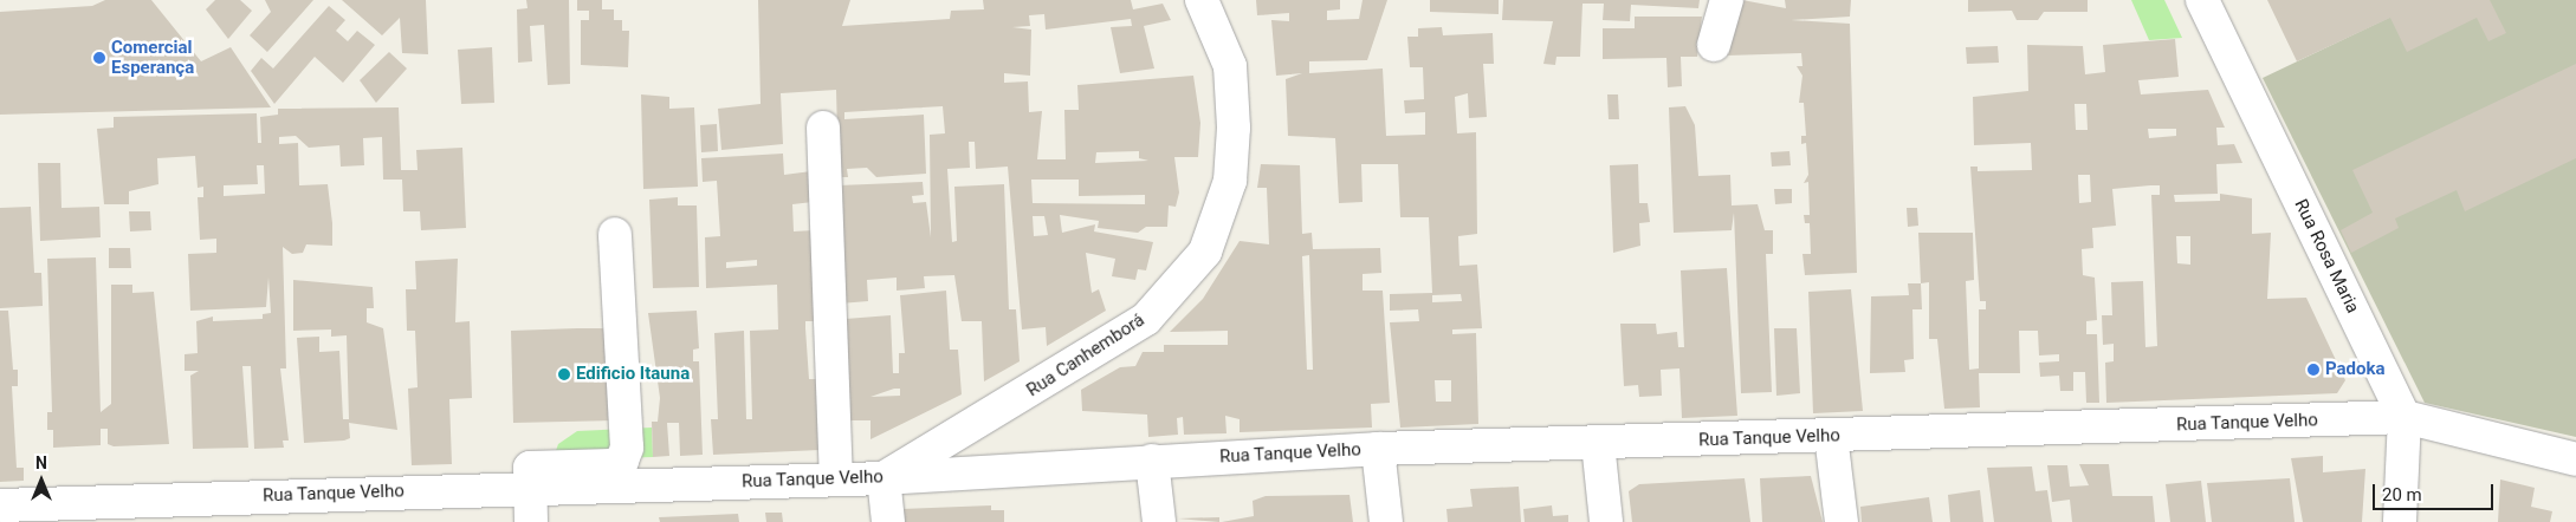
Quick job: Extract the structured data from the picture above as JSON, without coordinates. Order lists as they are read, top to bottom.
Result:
{
  "streets": {
    "street": ["Rua Rosa Maria", "Rua Canhemborá", "Rua Tanque Velho"]
  },
  "crossings": [
    ["Rua Rosa Maria", "Rua Tanque Velho"],
    ["Rua Canhemborá", "Rua Tanque Velho"]
  ],
  "places": ["Comercial Esperança", "Padoka", "Edificio Itauna"],
  "scale_bar": "20 m",
  "north": "top"
}
